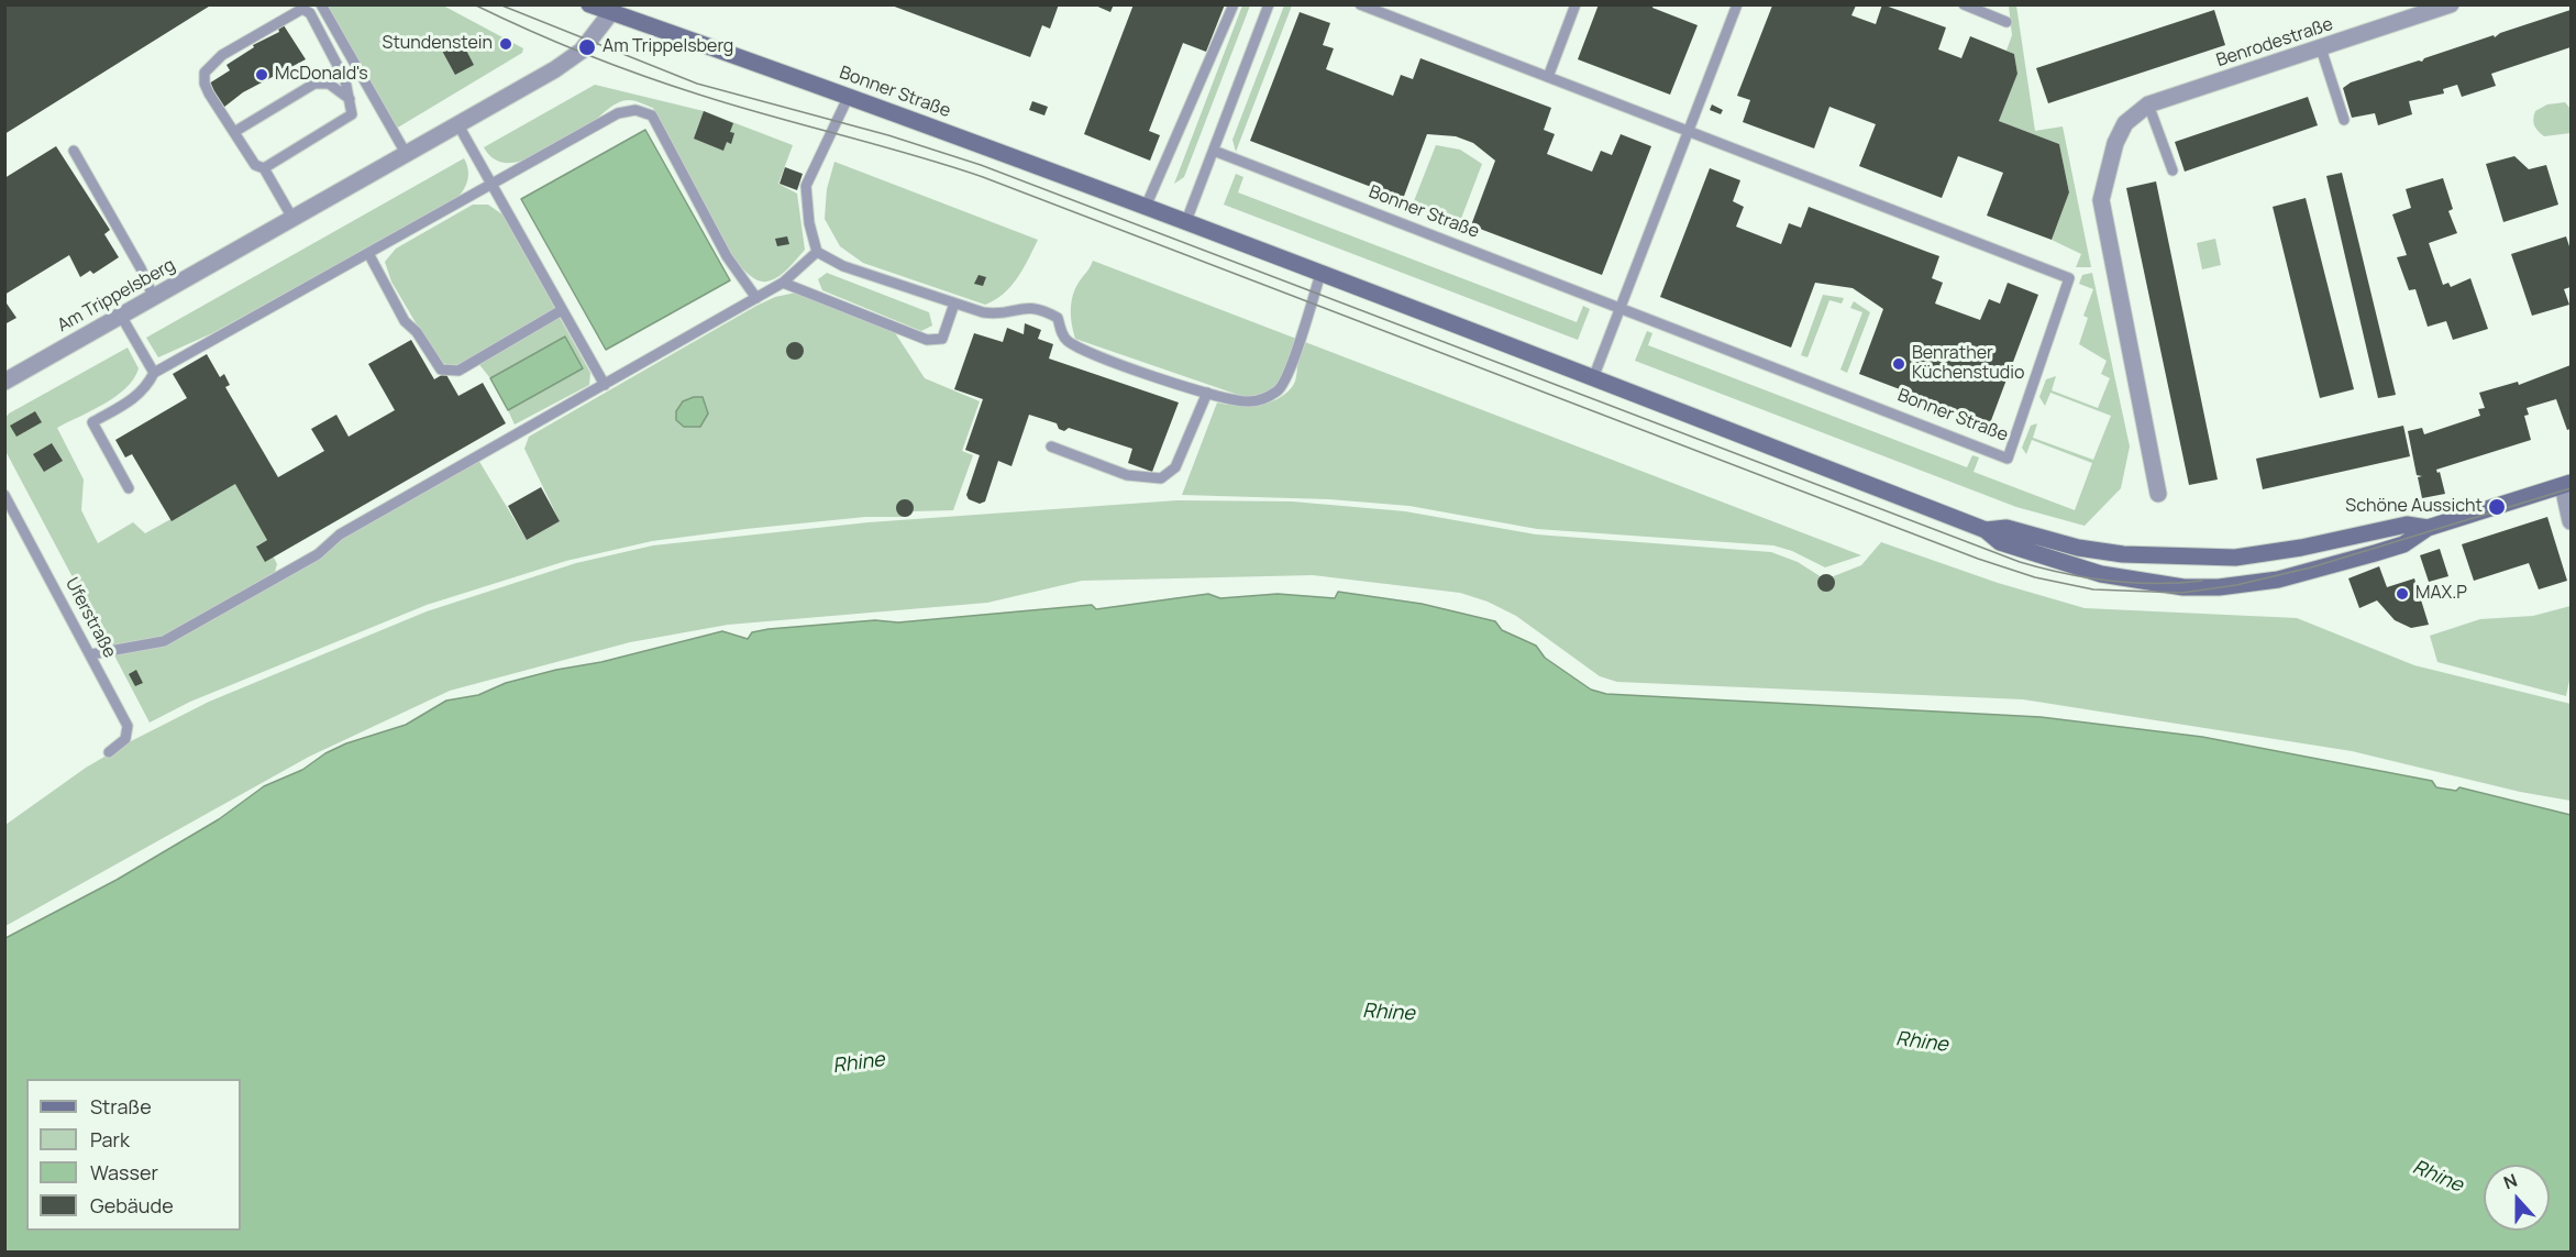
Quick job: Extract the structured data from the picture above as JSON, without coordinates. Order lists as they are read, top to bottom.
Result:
{
  "streets": {
    "main road": ["Bonner Straße"],
    "street": ["Benrodestraße", "Am Trippelsberg"],
    "lane": ["Uferstraße"]
  },
  "crossings": [
    ["Bonner Straße", "Am Trippelsberg"]
  ],
  "water": ["Rhine"],
  "places": [
    "Stundenstein",
    "Am Trippelsberg",
    "McDonald's",
    "Benrather Küchenstudio",
    "Schöne Aussicht",
    "MAX.P"
  ],
  "legend": [
    "Straße",
    "Park",
    "Wasser",
    "Gebäude"
  ],
  "north": "top"
}
